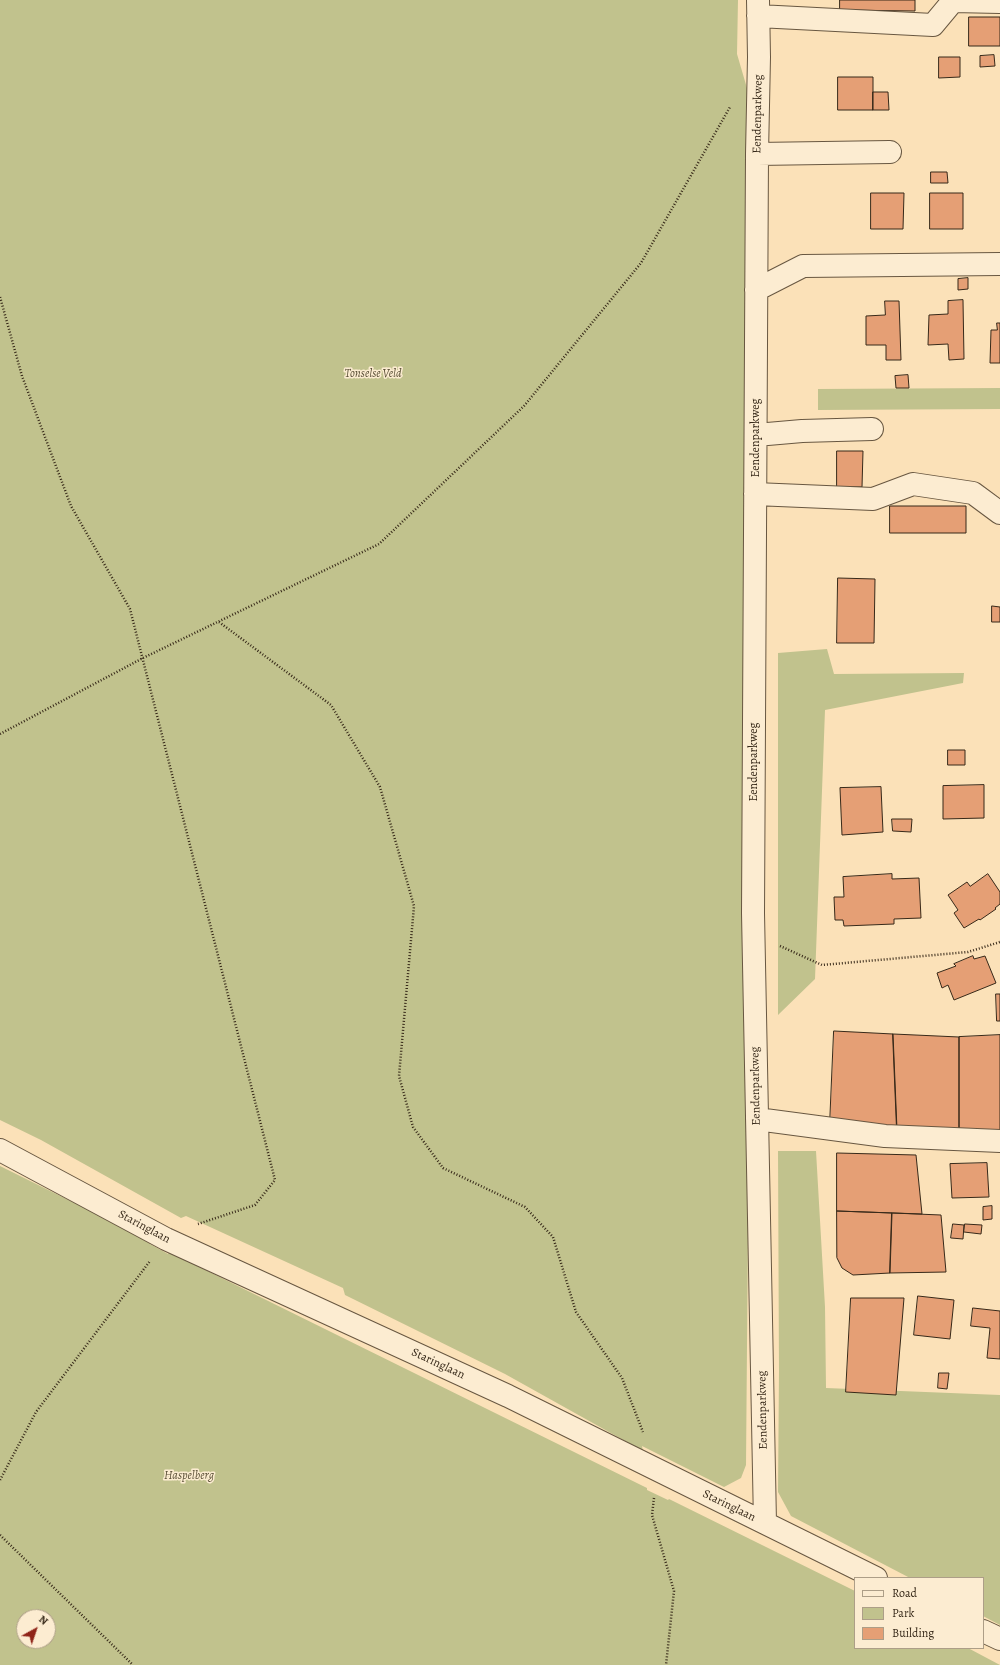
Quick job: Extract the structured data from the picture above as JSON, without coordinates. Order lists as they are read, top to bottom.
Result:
{
  "streets": {
    "street": ["Eendenparkweg", "Staringlaan"]
  },
  "crossings": [
    ["Eendenparkweg", "Staringlaan"]
  ],
  "parks": ["Tonselse Veld", "Haspelberg"],
  "legend": ["Road", "Park", "Building"],
  "north": "top right"
}
